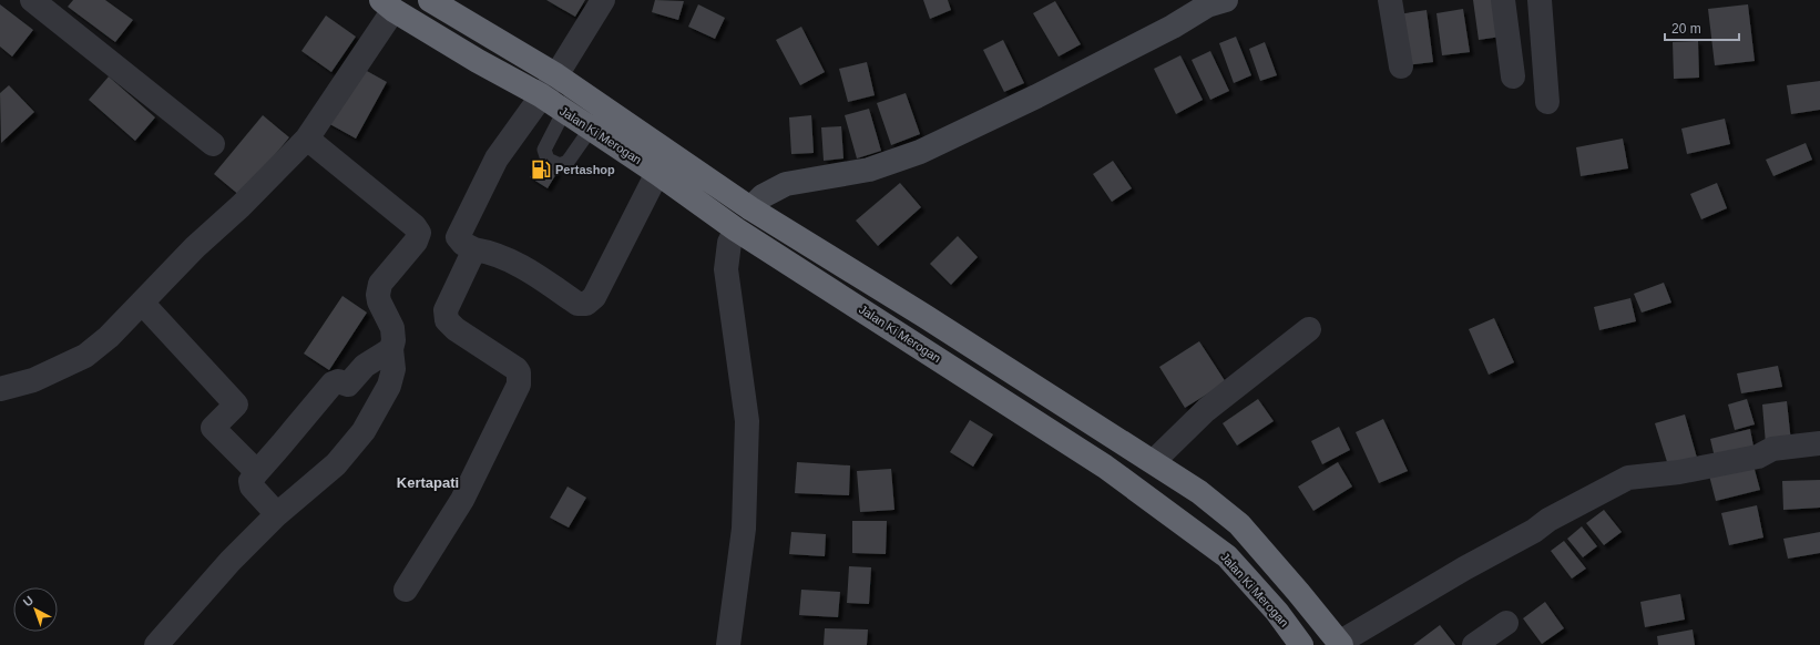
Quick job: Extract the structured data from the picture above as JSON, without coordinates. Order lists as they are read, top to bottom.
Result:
{
  "streets": {
    "highway": ["Jalan Ki Merogan"]
  },
  "districts": ["Kertapati"],
  "places": {
    "fuel station": ["Pertashop"]
  },
  "scale_bar": "20 m",
  "north": "top left"
}
